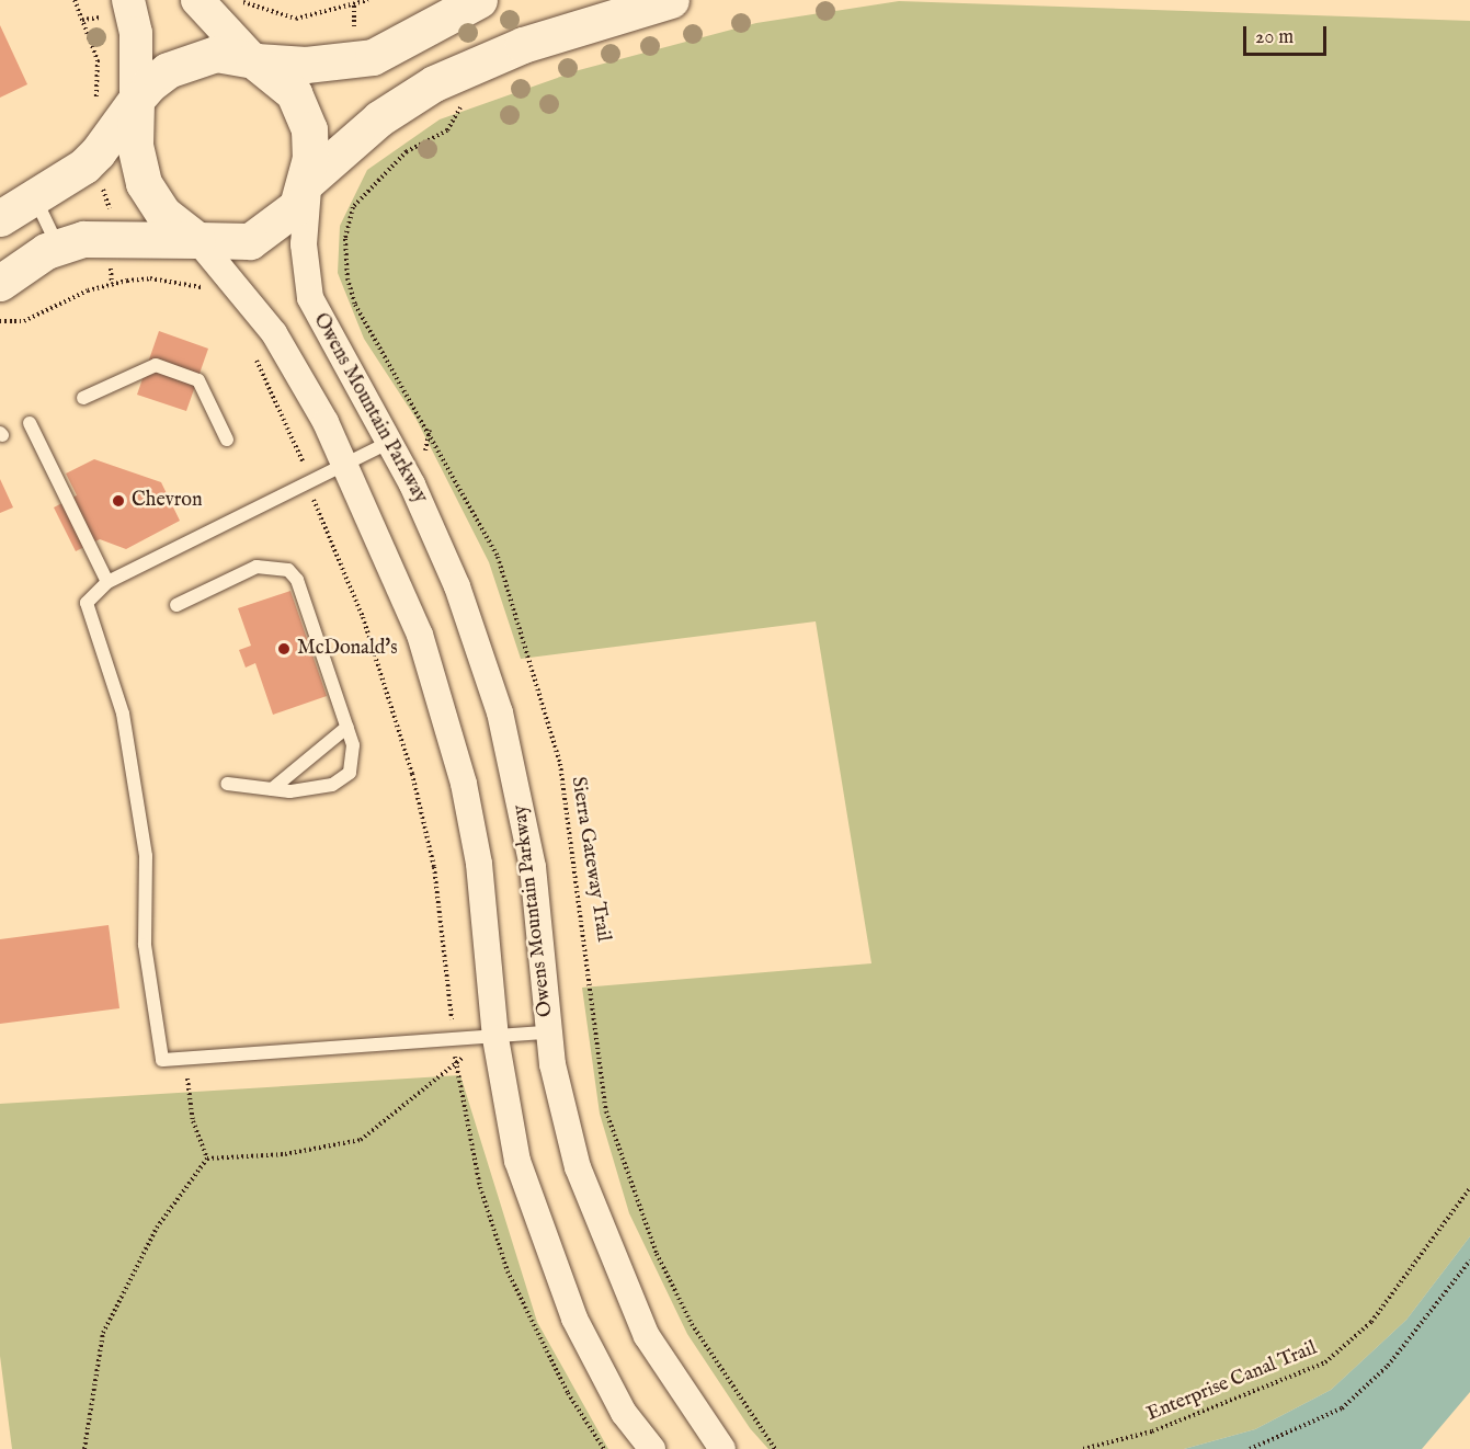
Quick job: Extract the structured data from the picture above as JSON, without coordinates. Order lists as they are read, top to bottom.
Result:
{
  "streets": {
    "street": ["Owens Mountain Parkway"],
    "path": ["Sierra Gateway Trail", "Enterprise Canal Trail"]
  },
  "places": ["Chevron", "McDonald's"],
  "scale_bar": "20 m"
}
